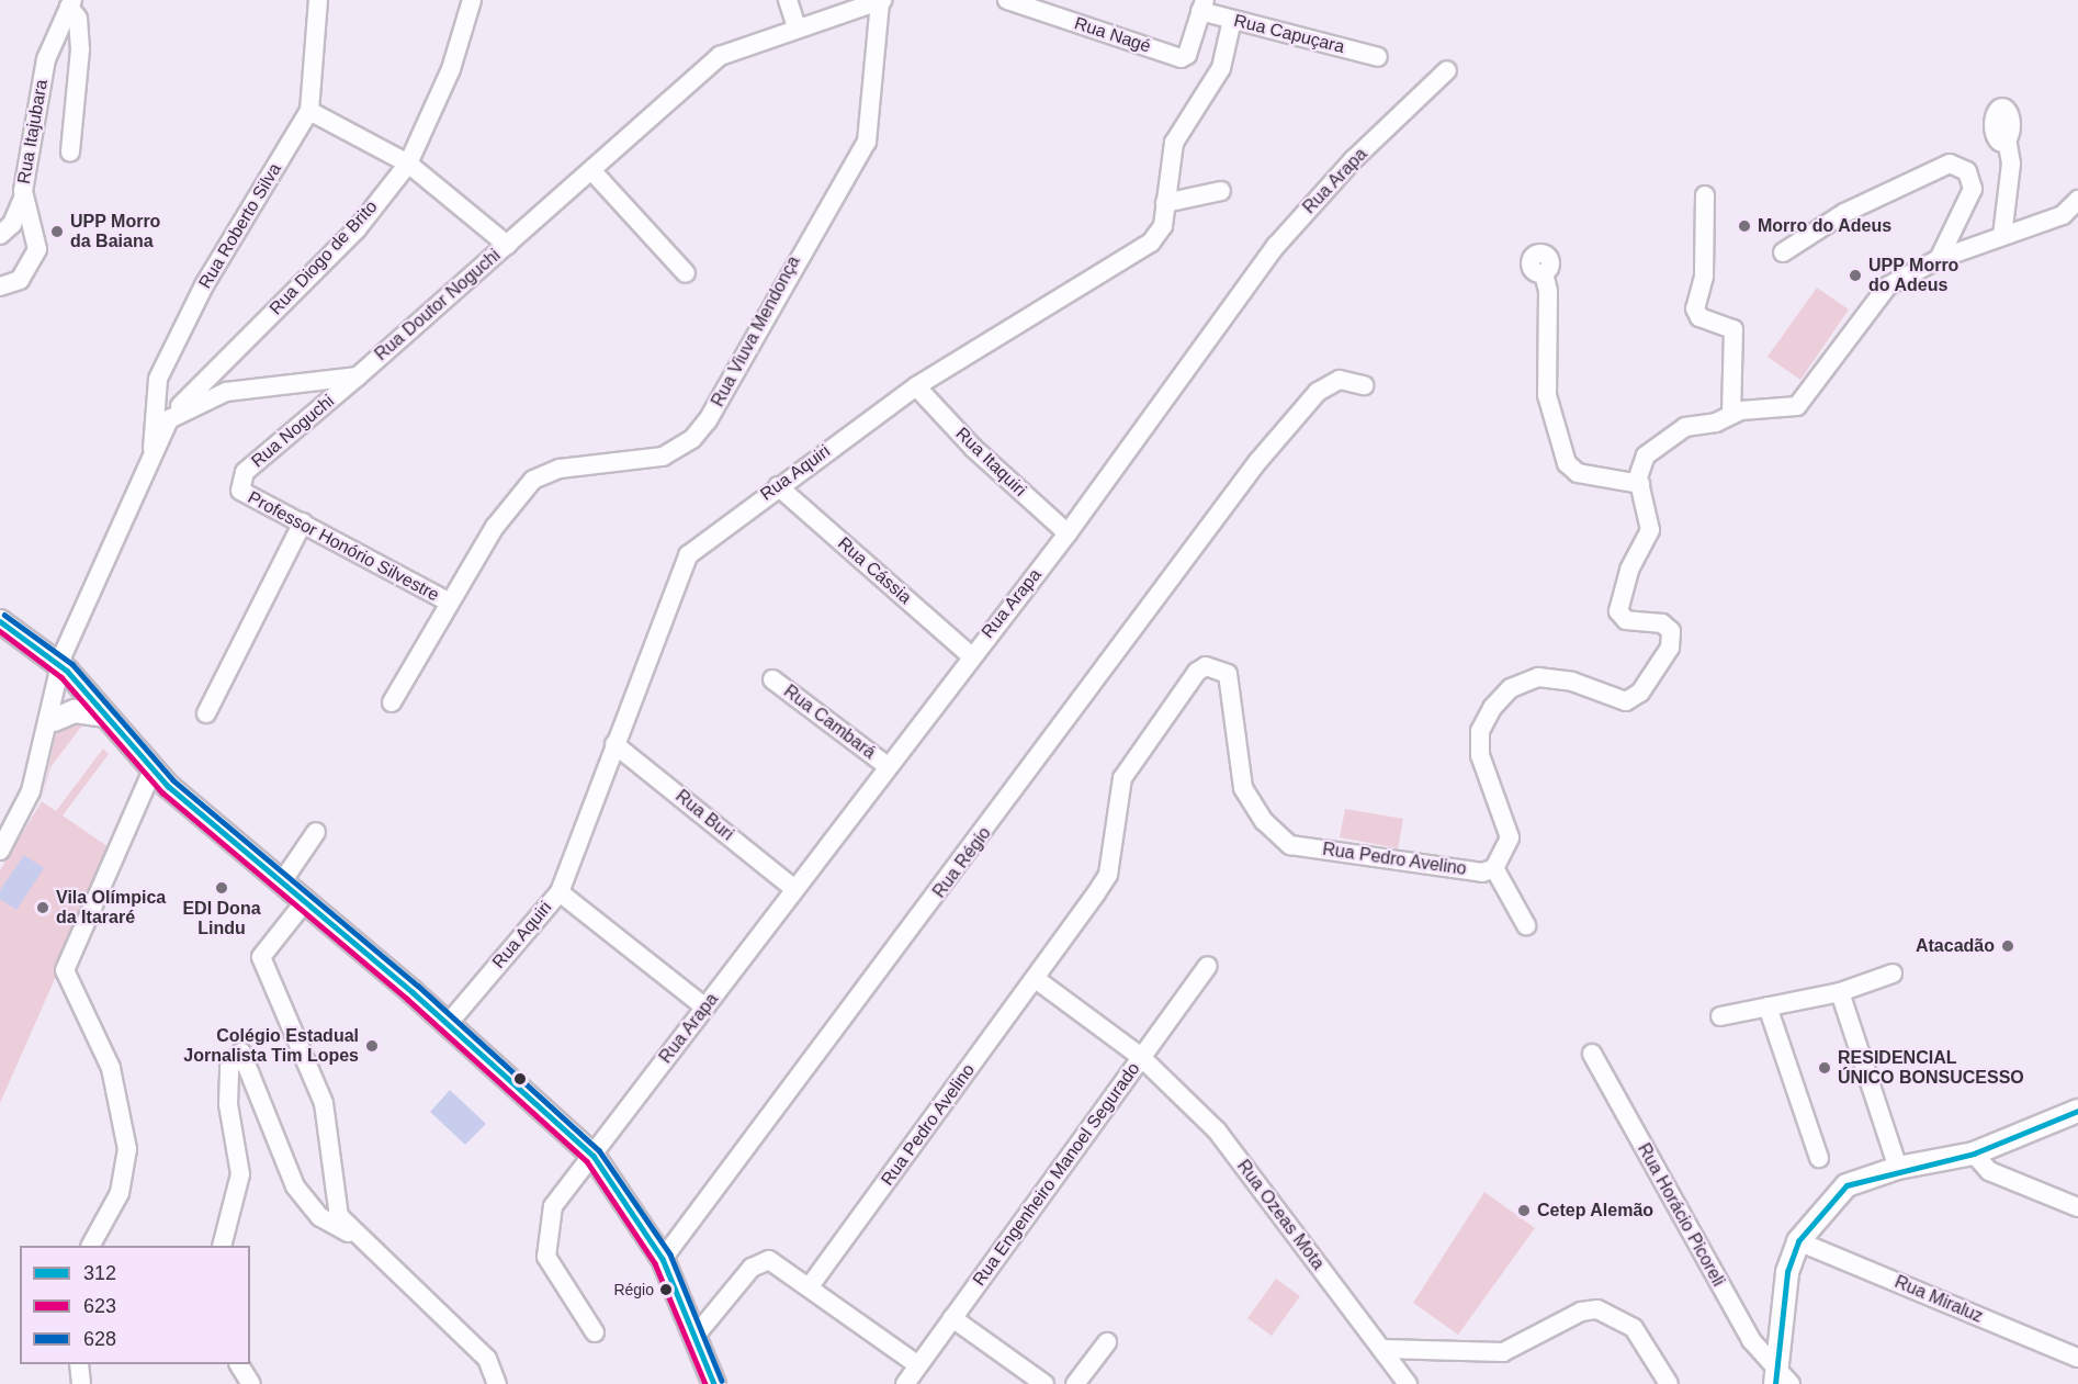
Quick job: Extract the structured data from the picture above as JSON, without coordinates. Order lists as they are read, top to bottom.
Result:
{
  "streets": {
    "street": [
      "Rua Capuçara",
      "Rua Nagé",
      "Rua Itajubara",
      "Rua Arapa",
      "Rua Roberto Silva",
      "Rua Diogo de Brito",
      "Rua Doutor Noguchi",
      "Rua Viuva Mendonça",
      "Rua Noguchi",
      "Rua Itaquiri",
      "Rua Aquiri",
      "Professor Honório Silvestre",
      "Rua Cássia",
      "Rua Cambará",
      "Rua Buri",
      "Rua Pedro Avelino",
      "Rua Régio",
      "Rua Engenheiro Manoel Segurado",
      "Rua Ozeas Mota",
      "Rua Horácio Picoreli",
      "Rua Miraluz"
    ]
  },
  "crossings": [
    ["Rua Capuçara", "Rua Nagé"],
    ["Rua Capuçara", "Rua Aquiri"],
    ["Rua Arapa", "Rua Itaquiri"],
    ["Rua Arapa", "Rua Cássia"],
    ["Rua Arapa", "Rua Cambará"],
    ["Rua Arapa", "Rua Buri"],
    ["Rua Doutor Noguchi", "Rua Viuva Mendonça"],
    ["Rua Doutor Noguchi", "Rua Noguchi"],
    ["Rua Viuva Mendonça", "Professor Honório Silvestre"],
    ["Rua Noguchi", "Professor Honório Silvestre"],
    ["Rua Itaquiri", "Rua Aquiri"],
    ["Rua Aquiri", "Rua Cássia"],
    ["Rua Aquiri", "Rua Buri"],
    ["Rua Pedro Avelino", "Rua Ozeas Mota"],
    ["Rua Engenheiro Manoel Segurado", "Rua Ozeas Mota"]
  ],
  "places": [
    "Morro do Adeus",
    "UPP Morro da Baiana",
    "UPP Morro do Adeus",
    "EDI Dona Lindu",
    "Vila Olímpica da Itararé",
    "Atacadão",
    "Colégio Estadual Jornalista Tim Lopes",
    "RESIDENCIAL ÚNICO BONSUCESSO",
    "Cetep Alemão",
    "Régio"
  ],
  "lines": ["transit line 628", "transit line 312", "transit line 623"],
  "legend": ["312", "623", "628"]
}
